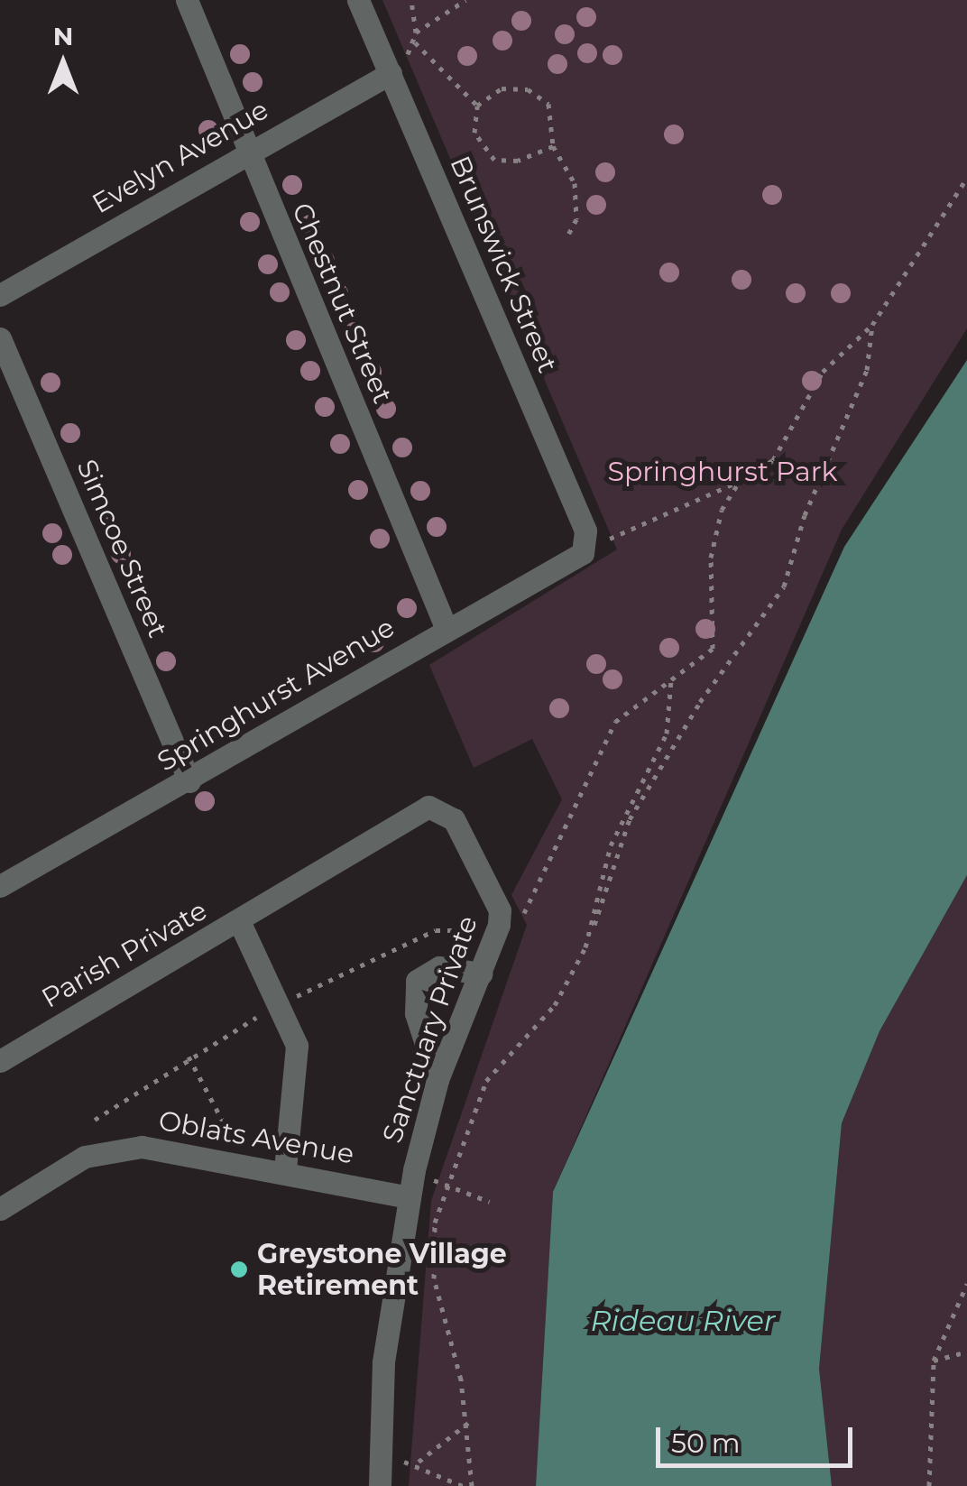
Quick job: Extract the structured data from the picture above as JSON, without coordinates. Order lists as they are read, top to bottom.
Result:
{
  "streets": {
    "street": [
      "Evelyn Avenue",
      "Brunswick Street",
      "Chestnut Street",
      "Simcoe Street",
      "Springhurst Avenue",
      "Parish Private",
      "Sanctuary Private",
      "Oblats Avenue"
    ]
  },
  "crossings": [
    ["Evelyn Avenue", "Brunswick Street"],
    ["Evelyn Avenue", "Chestnut Street"],
    ["Brunswick Street", "Springhurst Avenue"],
    ["Chestnut Street", "Springhurst Avenue"],
    ["Simcoe Street", "Springhurst Avenue"],
    ["Parish Private", "Sanctuary Private"],
    ["Parish Private", "Oblats Avenue"],
    ["Sanctuary Private", "Oblats Avenue"]
  ],
  "water": ["Rideau River"],
  "parks": ["Springhurst Park"],
  "places": ["Greystone Village Retirement"],
  "scale_bar": "50 m",
  "north": "top"
}
